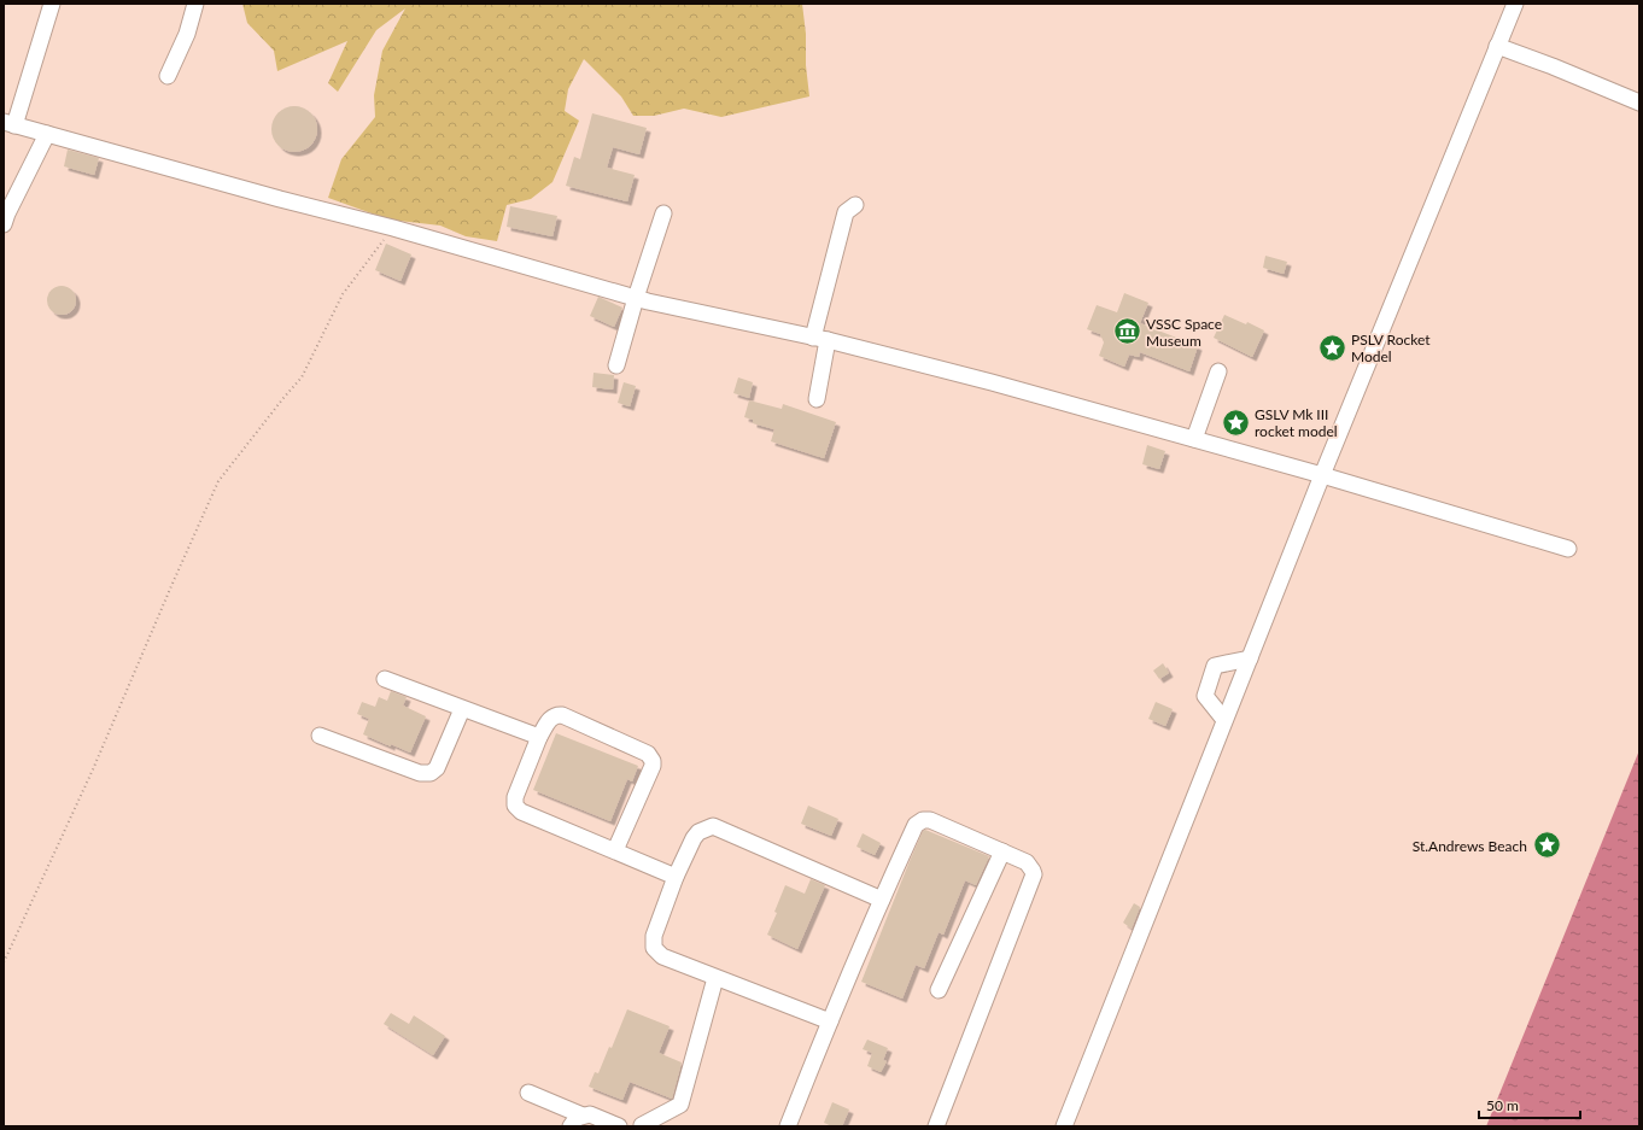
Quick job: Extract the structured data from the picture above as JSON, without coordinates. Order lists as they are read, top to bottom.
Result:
{
  "places": {
    "museum": ["VSSC Space Museum"],
    "place": ["PSLV Rocket Model", "GSLV Mk III rocket model", "St.Andrews Beach"]
  },
  "scale_bar": "50 m"
}
